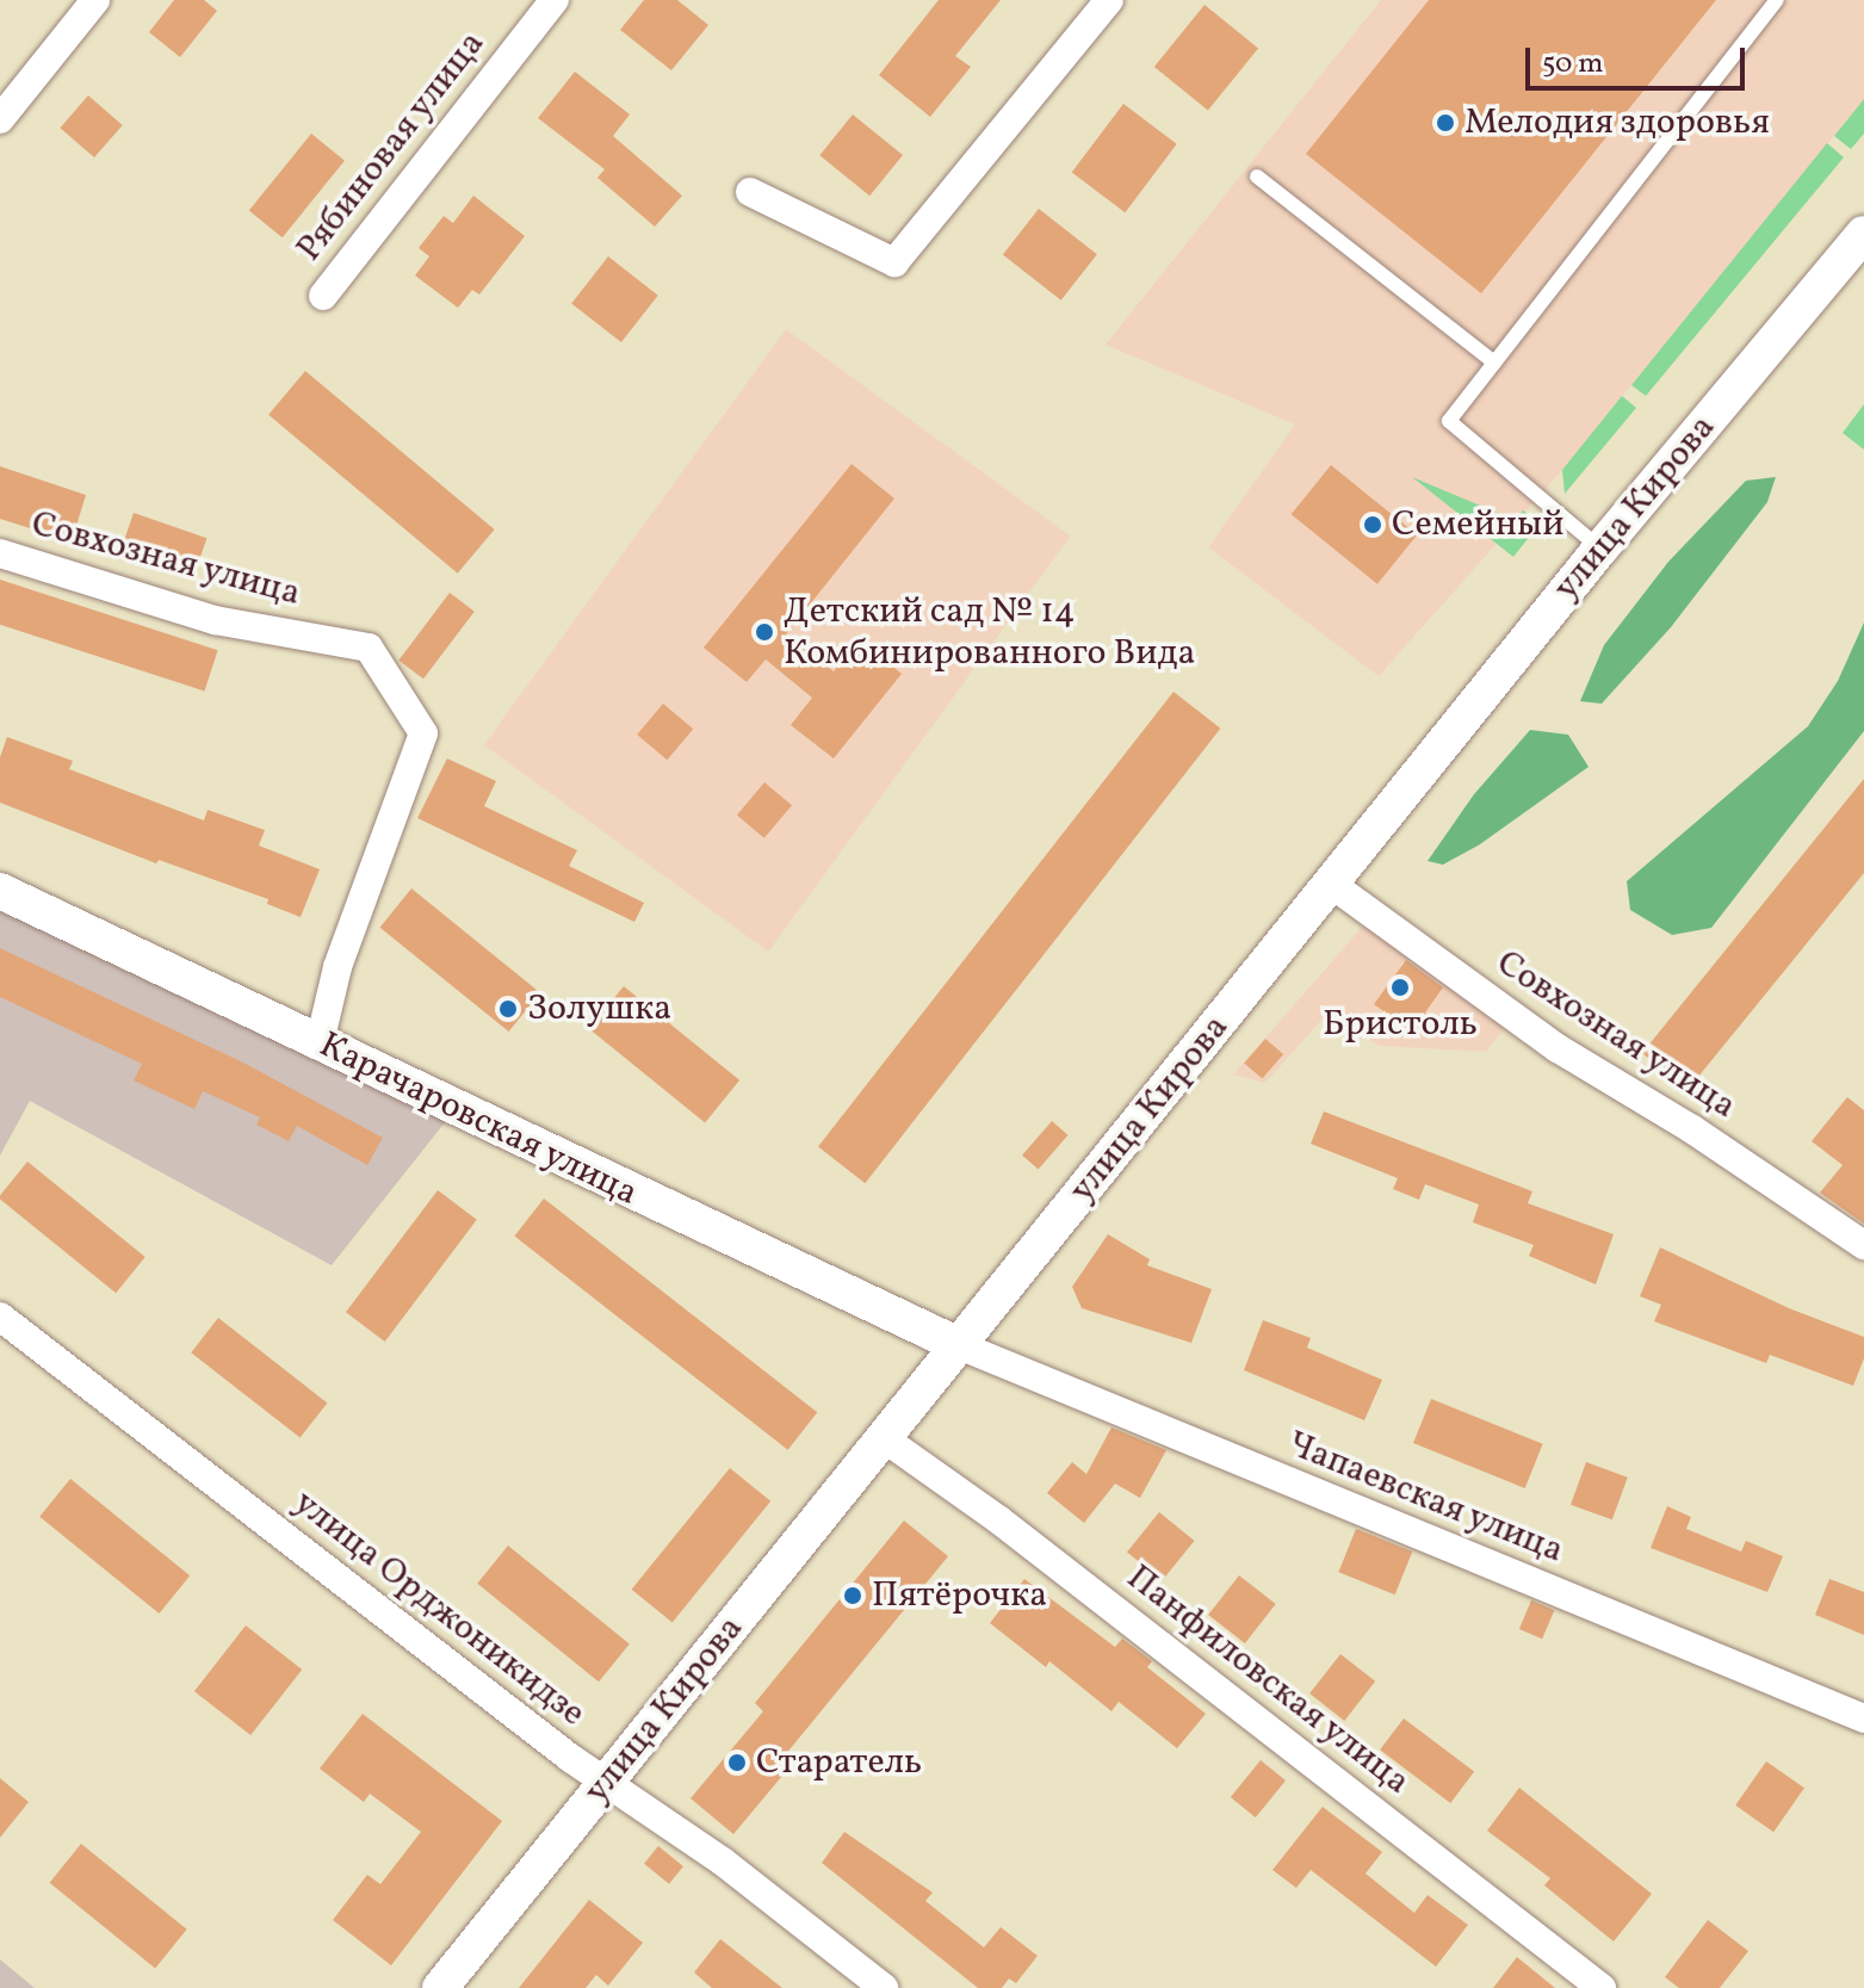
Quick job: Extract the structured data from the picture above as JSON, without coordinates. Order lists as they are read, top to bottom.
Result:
{
  "streets": {
    "street": [
      "Рябиновая улица",
      "улица Кирова",
      "Совхозная улица",
      "Карачаровская улица",
      "Чапаевская улица",
      "улица Орджоникидзе",
      "Панфиловская улица"
    ]
  },
  "crossings": [
    ["улица Кирова", "Совхозная улица"],
    ["улица Кирова", "Карачаровская улица"],
    ["улица Кирова", "Чапаевская улица"],
    ["улица Кирова", "улица Орджоникидзе"],
    ["улица Кирова", "Панфиловская улица"],
    ["Совхозная улица", "Карачаровская улица"],
    ["Карачаровская улица", "Чапаевская улица"]
  ],
  "places": [
    "Мелодия здоровья",
    "Семейный",
    "Детский сад № 14 Комбинированного Вида",
    "Бристоль",
    "Золушка",
    "Пятёрочка",
    "Старатель"
  ],
  "scale_bar": "50 m"
}
